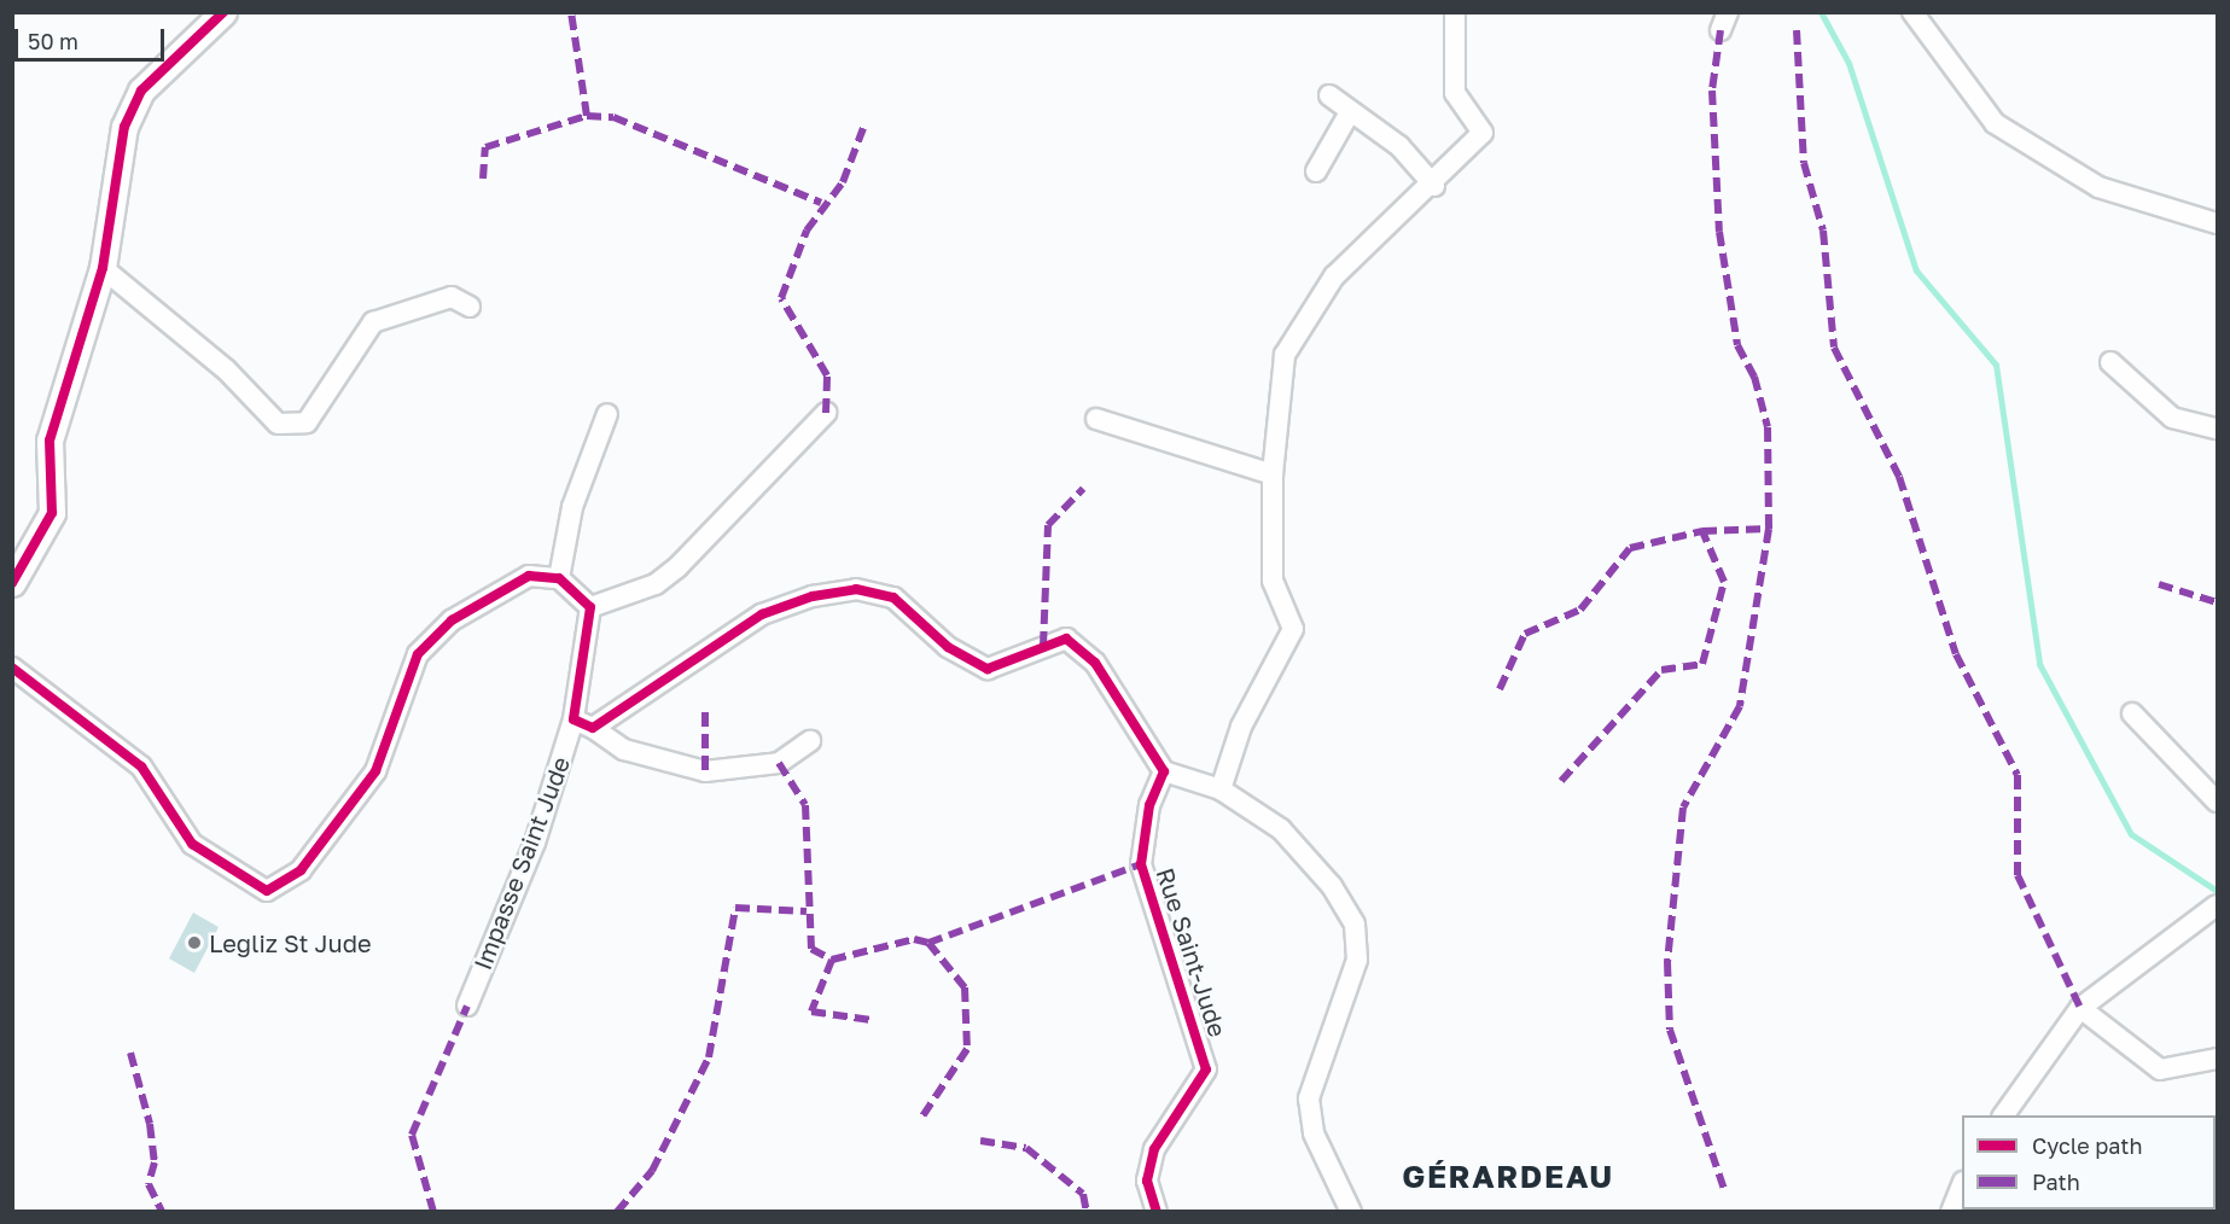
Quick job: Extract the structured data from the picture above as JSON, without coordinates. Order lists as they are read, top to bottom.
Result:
{
  "streets": {
    "street": ["Impasse Saint Jude", "Rue Saint-Jude"]
  },
  "districts": ["GÉRARDEAU"],
  "places": ["Legliz St Jude"],
  "legend": ["Cycle path", "Path"],
  "scale_bar": "50 m"
}
